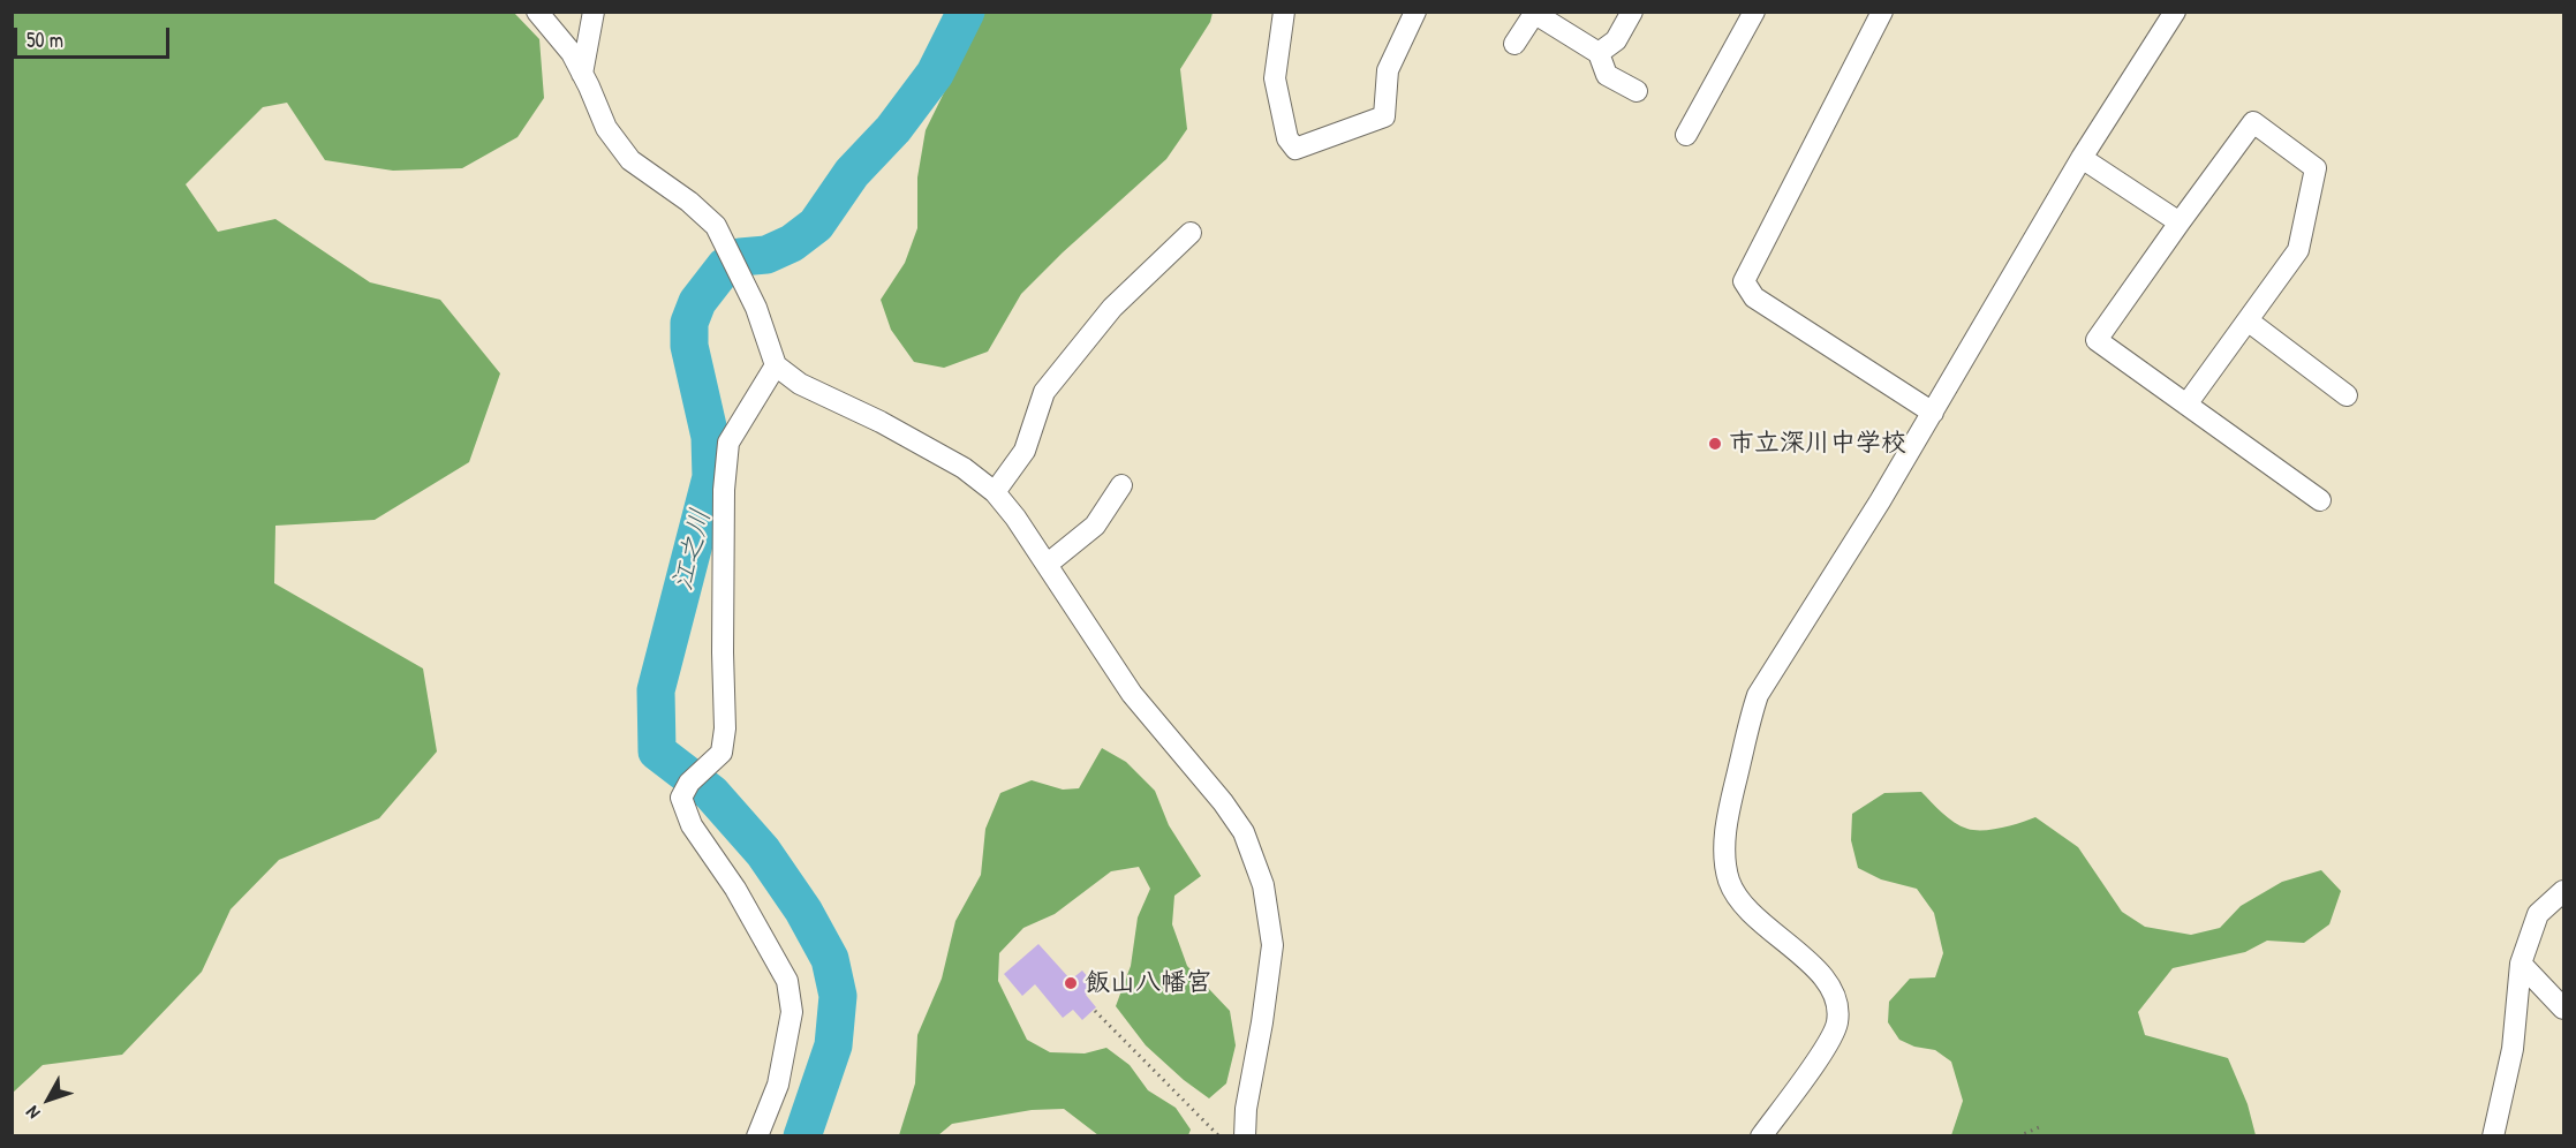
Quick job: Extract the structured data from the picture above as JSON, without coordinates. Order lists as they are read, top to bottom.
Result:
{
  "water": ["江之川"],
  "places": ["市立深川中学校", "飯山八幡宮"],
  "scale_bar": "50 m",
  "north": "bottom left"
}
